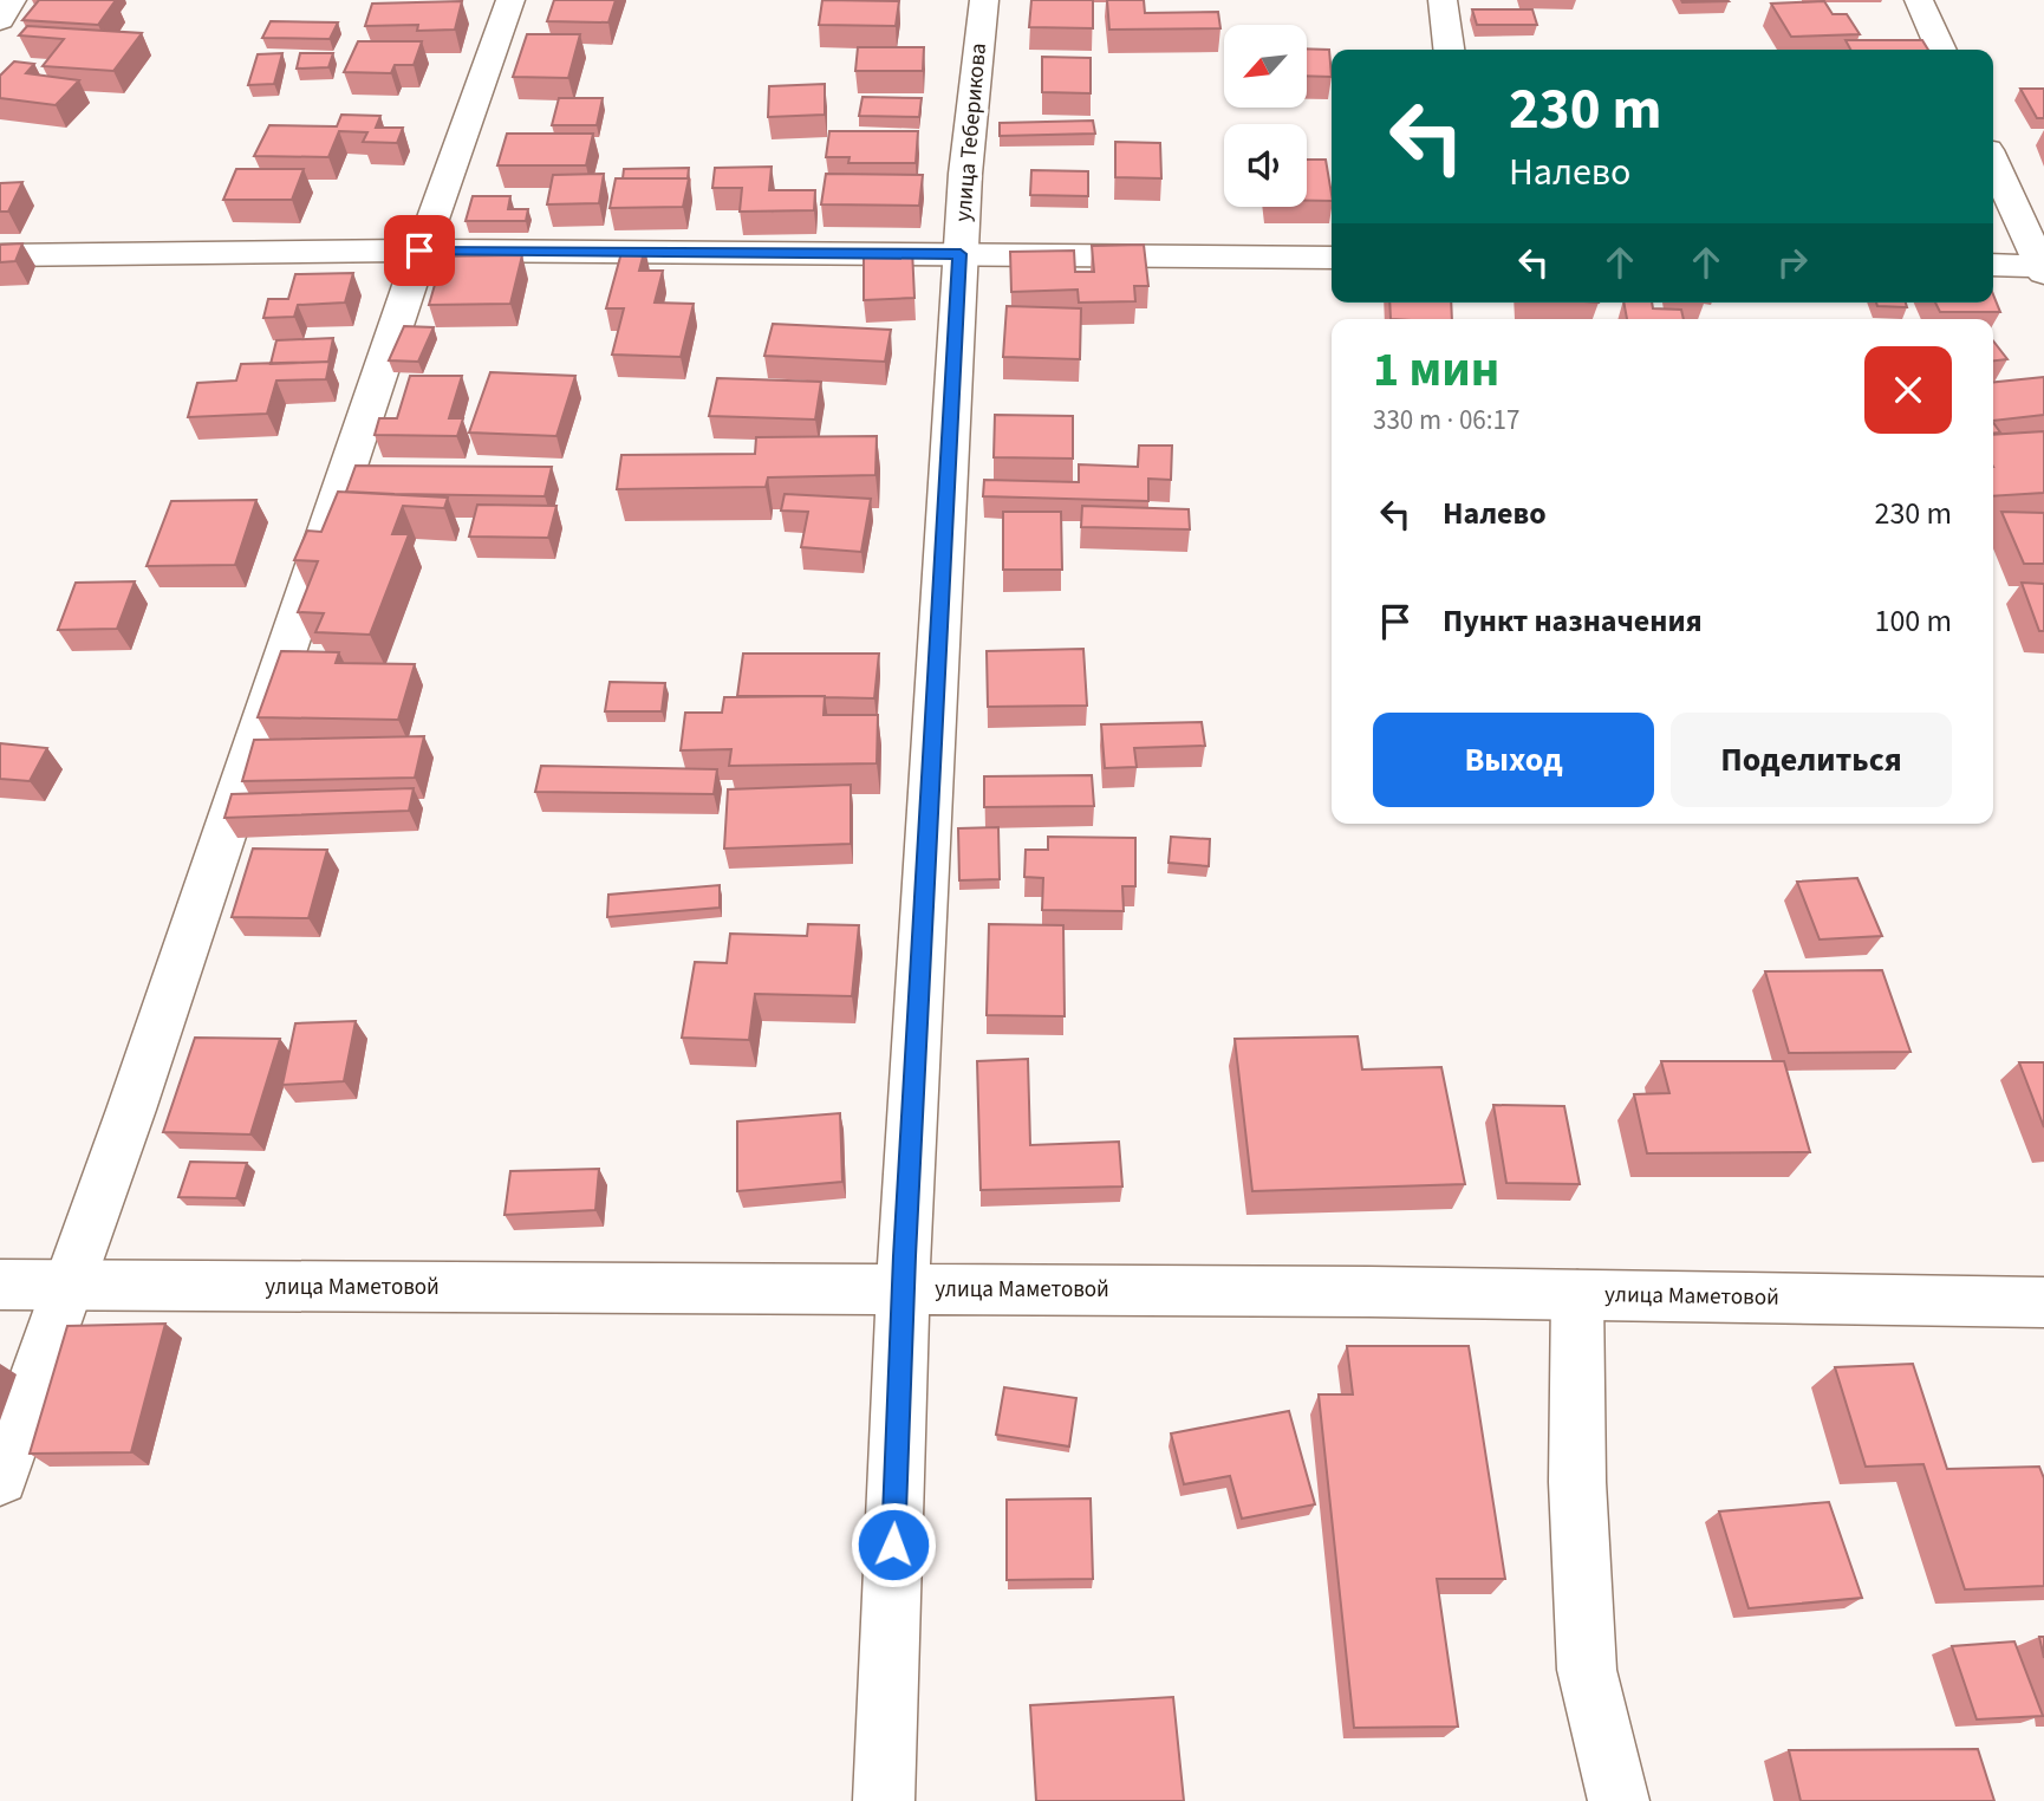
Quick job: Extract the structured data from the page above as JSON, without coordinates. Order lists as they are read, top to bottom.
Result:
{
  "streets": {
    "street": ["улица Теберикова", "улица Маметовой"]
  },
  "crossings": [
    ["улица Теберикова", "улица Маметовой"]
  ],
  "north": "bottom left",
  "page": {
    "turn": ["230 m", "Налево"],
    "heading": ["1 мин", "330 m · 06:17"],
    "list": [
      {
        "name": "Налево",
        "value": "230 m"
      },
      {
        "name": "Пункт назначения",
        "value": "100 m"
      }
    ],
    "buttons": ["Выход", "Поделиться"]
  }
}
